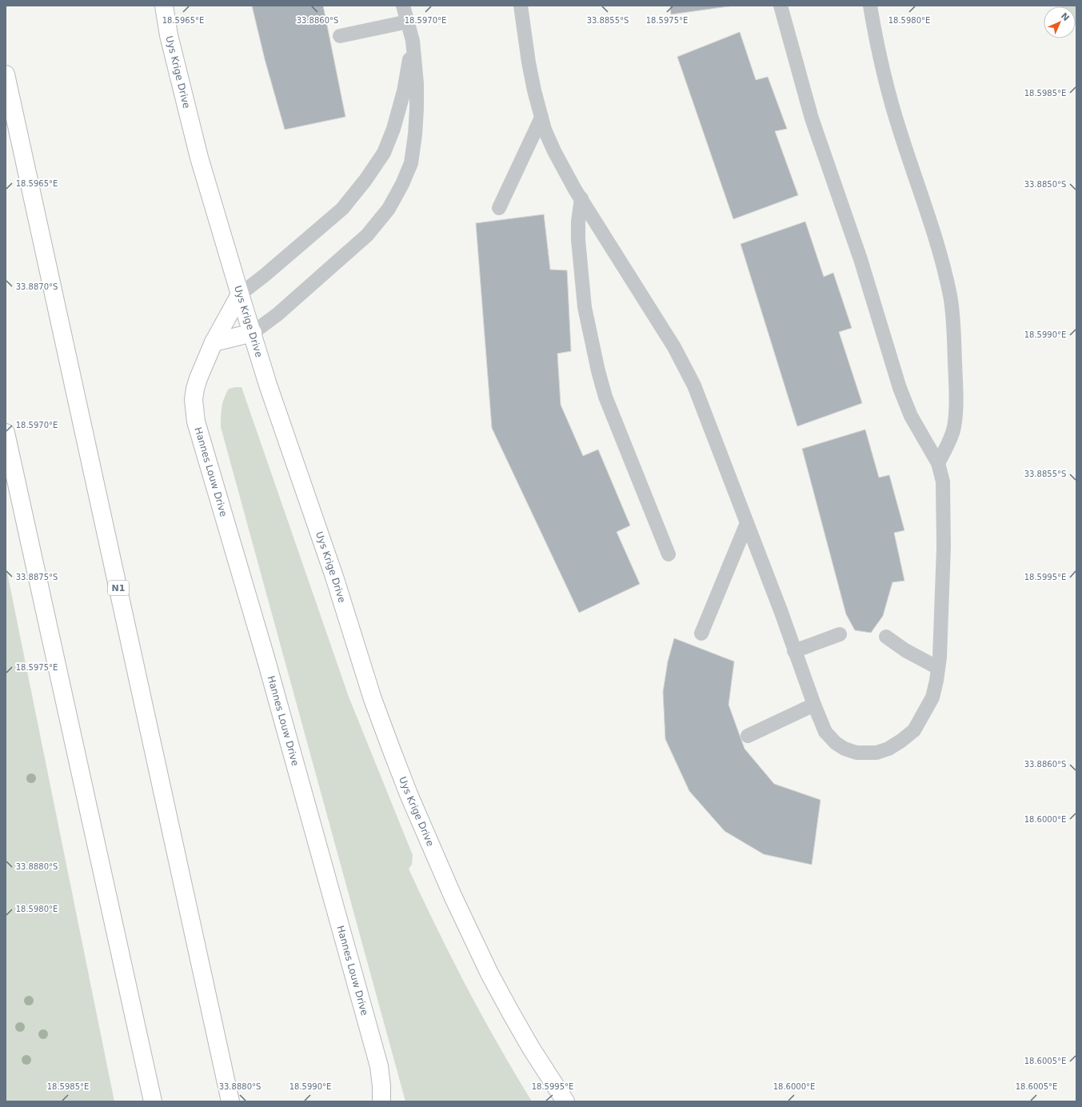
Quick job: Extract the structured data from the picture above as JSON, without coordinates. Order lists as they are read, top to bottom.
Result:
{
  "streets": {
    "main road": ["Uys Krige Drive", "Hannes Louw Drive", "N1"]
  },
  "crossings": [
    ["Uys Krige Drive", "Hannes Louw Drive"]
  ],
  "north": "top right",
  "coordinates": [
    "18.5965°E",
    "33.8860°S",
    "18.5970°E",
    "33.8855°S",
    "18.5975°E",
    "18.5980°E",
    "18.5985°E",
    "33.8850°S",
    "33.8870°S",
    "18.5990°E",
    "33.8875°S",
    "18.5995°E",
    "18.6000°E",
    "33.8880°S",
    "18.6005°E"
  ]
}
